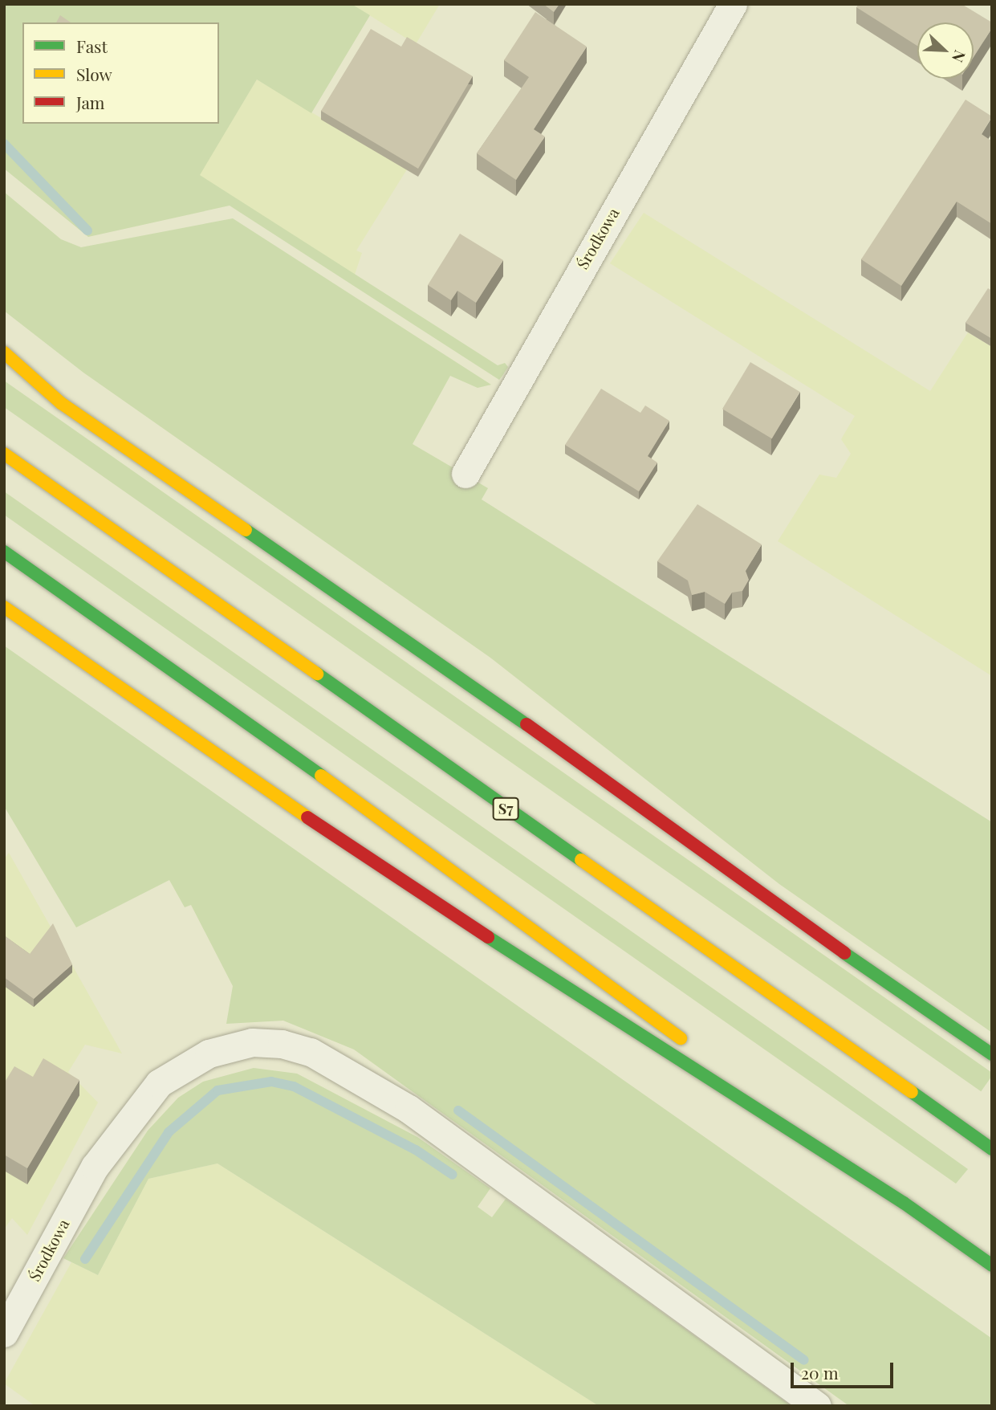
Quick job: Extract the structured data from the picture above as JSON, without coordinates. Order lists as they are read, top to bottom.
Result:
{
  "streets": {
    "highway": ["S7"],
    "street": ["Środkowa"]
  },
  "legend": ["Fast", "Slow", "Jam"],
  "scale_bar": "20 m",
  "north": "bottom right"
}
